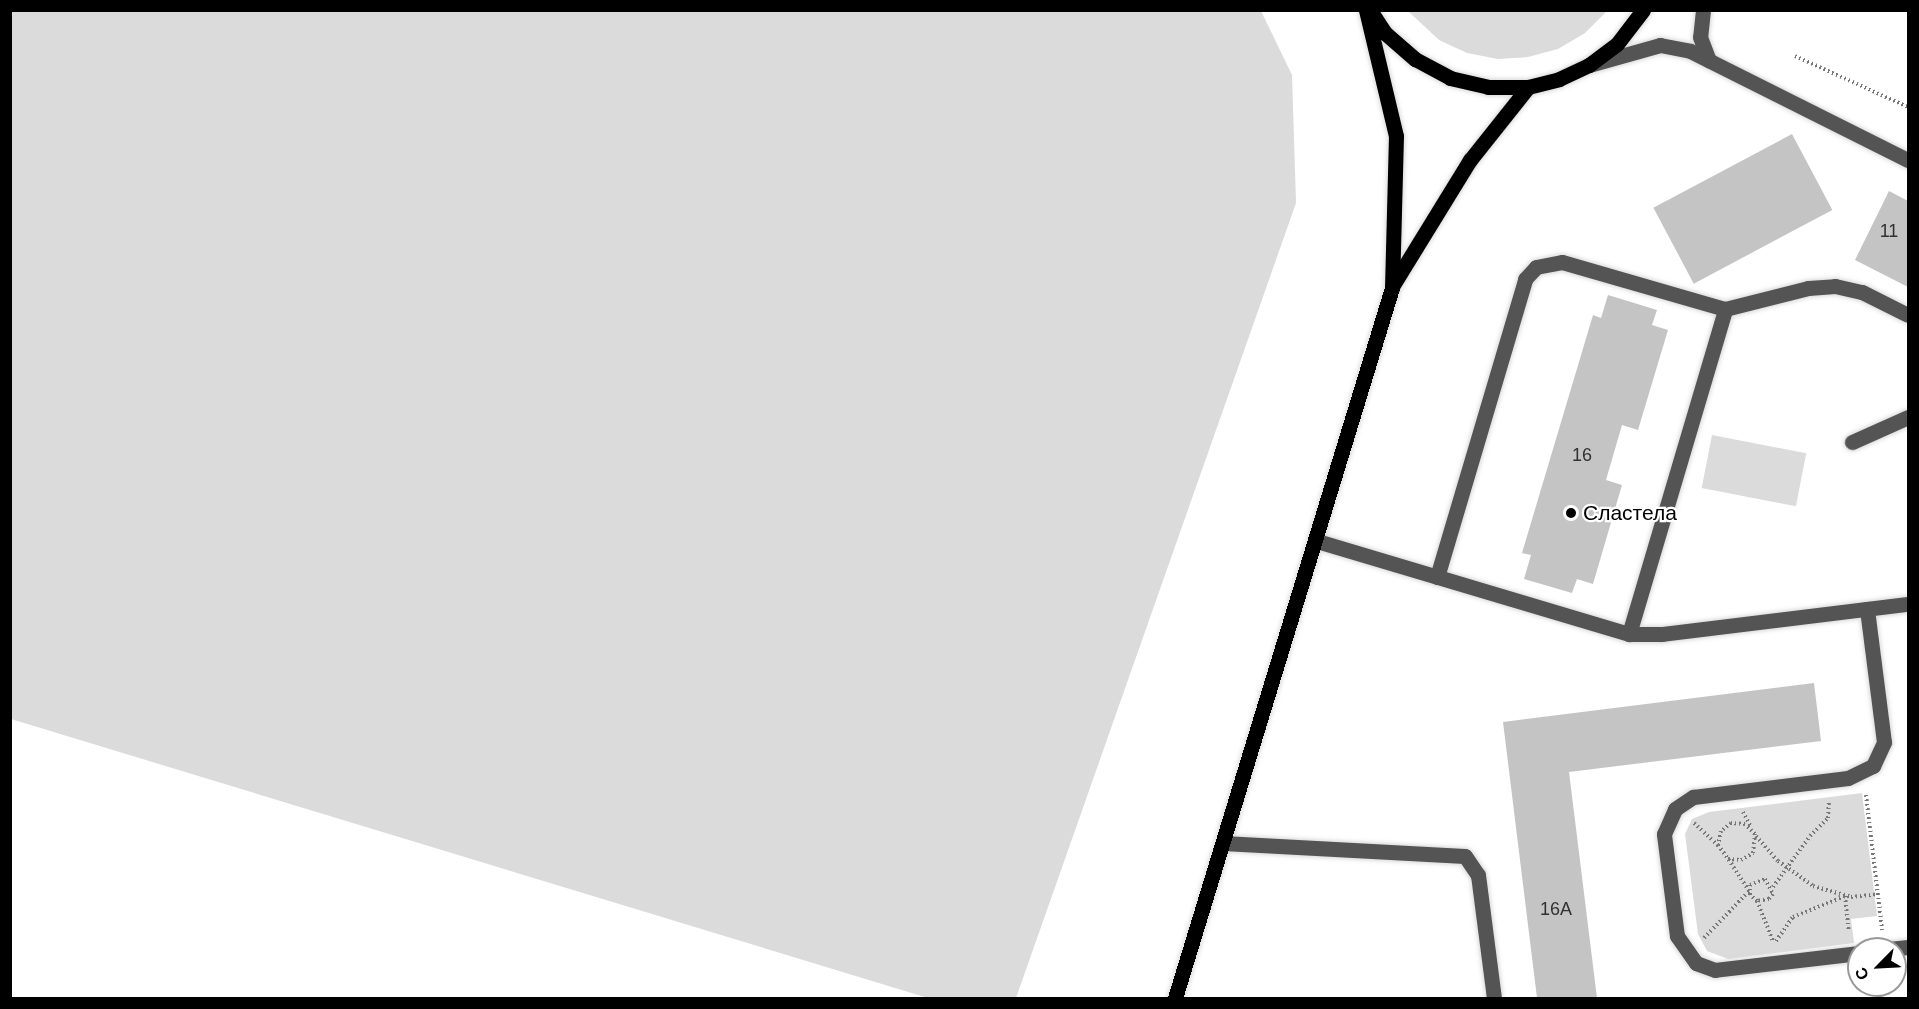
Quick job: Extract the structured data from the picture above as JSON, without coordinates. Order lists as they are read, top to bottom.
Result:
{
  "places": ["Сластела"],
  "house_numbers": ["11", "16", "16А"],
  "north": "bottom left"
}
